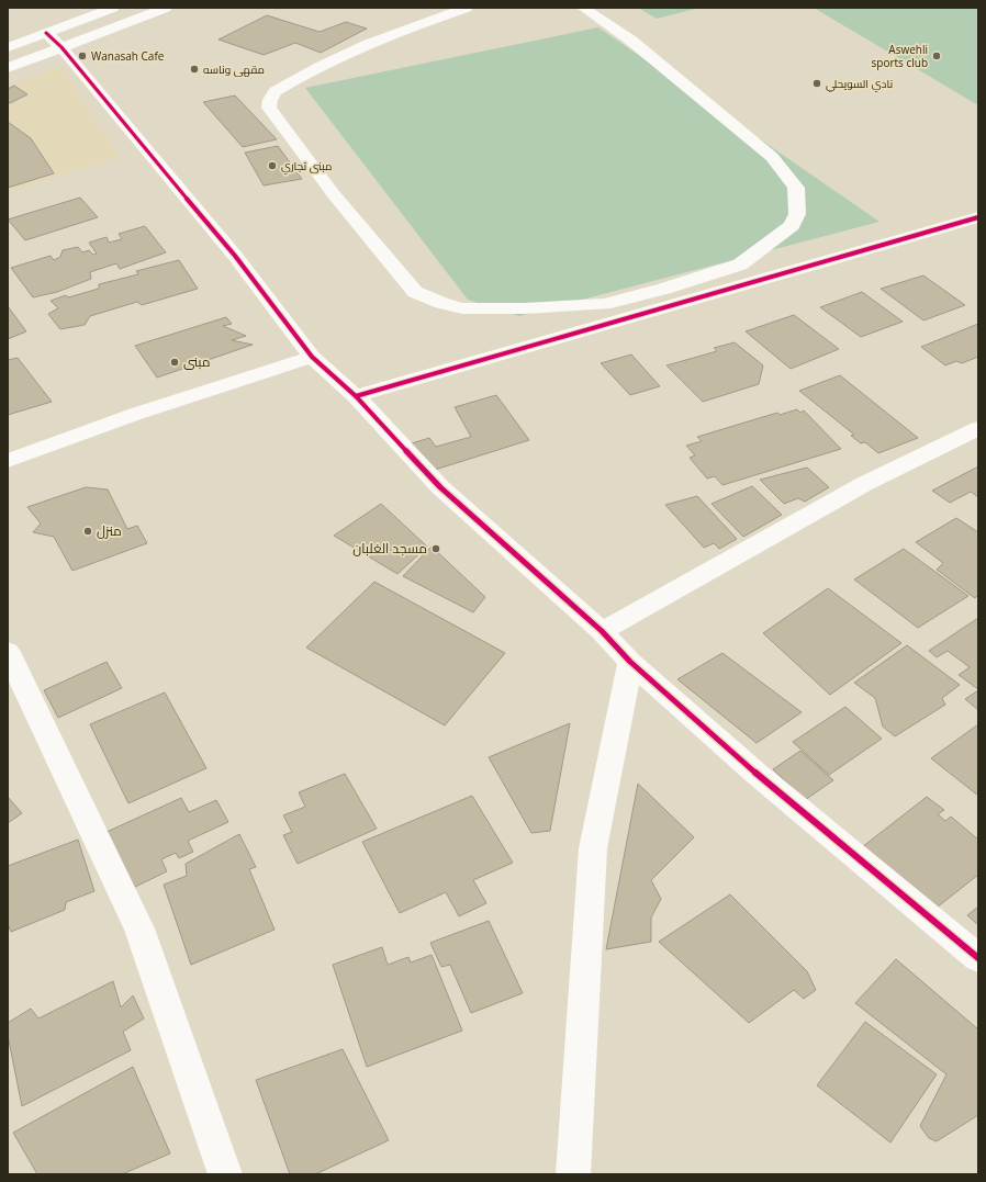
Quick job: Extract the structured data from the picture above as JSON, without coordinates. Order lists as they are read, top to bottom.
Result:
{
  "places": [
    "Wanasah Cafe",
    "Aswehli sports club",
    "مقهى وناسه",
    "نادي السويحلي",
    "مبنى تجاري",
    "مبنى",
    "منزل",
    "مسجد الغلبان"
  ]
}
